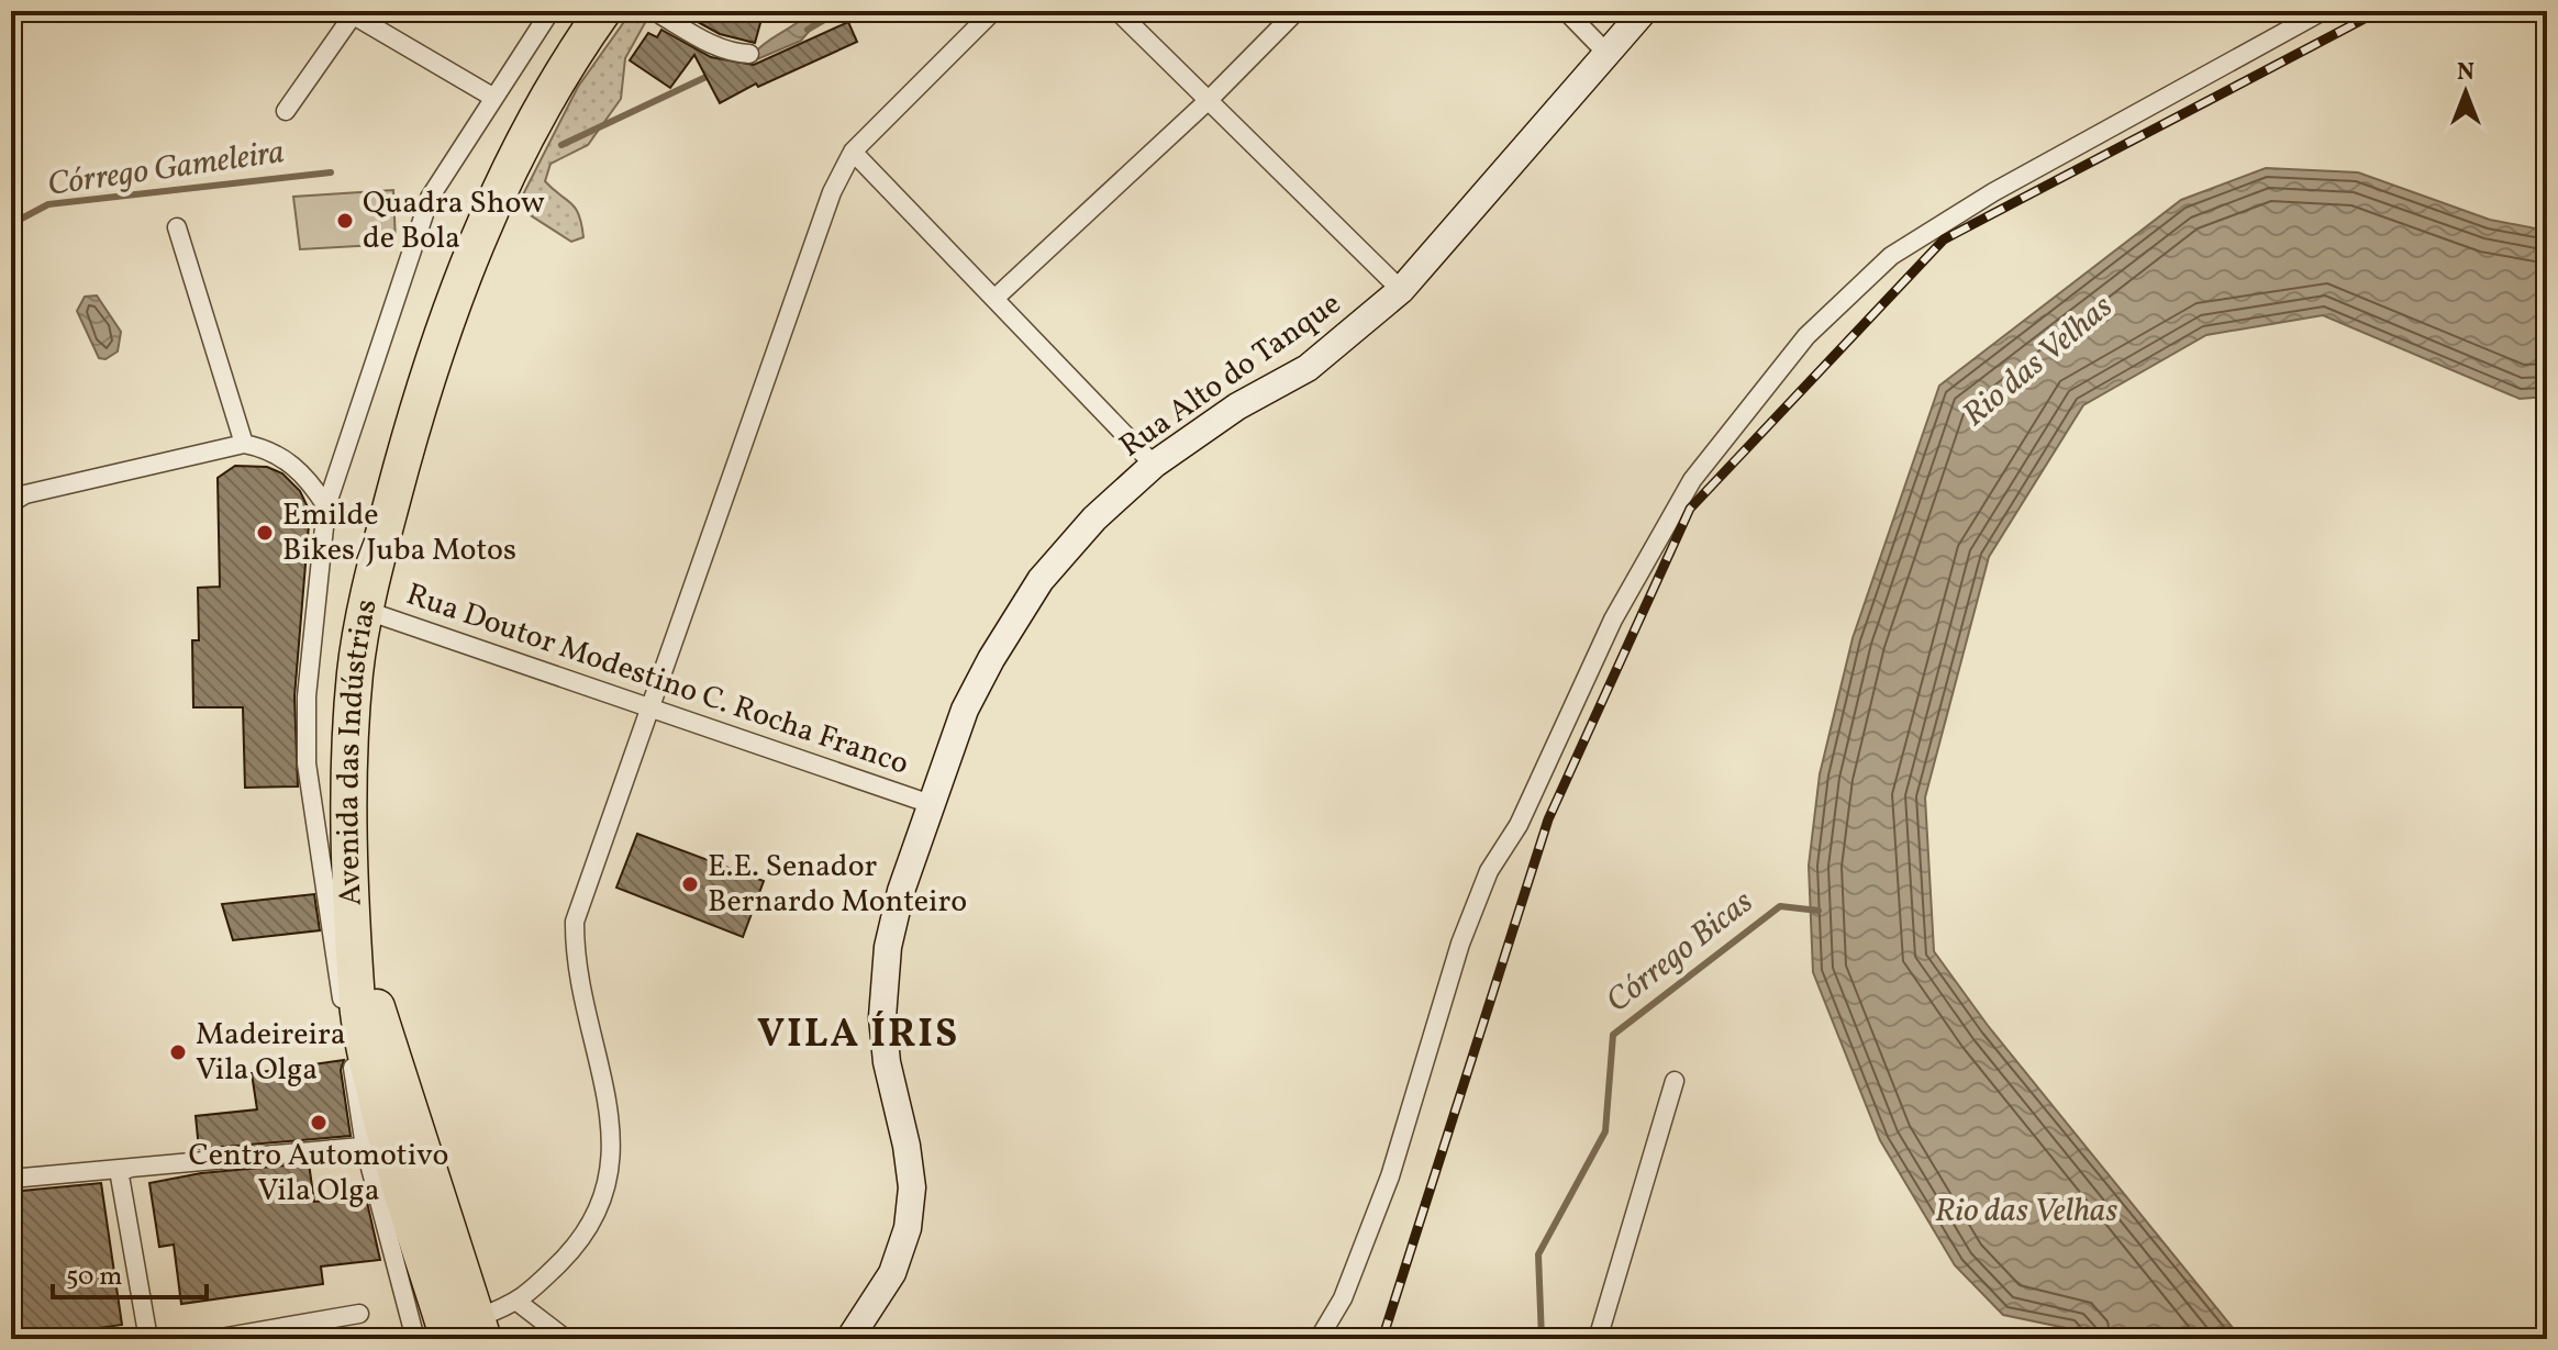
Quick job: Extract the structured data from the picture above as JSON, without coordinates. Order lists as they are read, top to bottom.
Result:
{
  "streets": {
    "highway": ["Avenida das Indústrias"],
    "main road": ["Rua Alto do Tanque"],
    "street": ["Rua Doutor Modestino C. Rocha Franco"]
  },
  "crossings": [
    ["Rua Alto do Tanque", "Rua Doutor Modestino C. Rocha Franco"],
    ["Rua Doutor Modestino C. Rocha Franco", "Avenida das Indústrias"]
  ],
  "districts": ["VILA ÍRIS"],
  "water": ["Córrego Gameleira", "Rio das Velhas", "Córrego Bicas"],
  "places": [
    "Quadra Show de Bola",
    "Emilde Bikes/Juba Motos",
    "E.E. Senador Bernardo Monteiro",
    "Madeireira Vila Olga",
    "Centro Automotivo Vila Olga"
  ],
  "scale_bar": "50 m",
  "north": "top"
}
